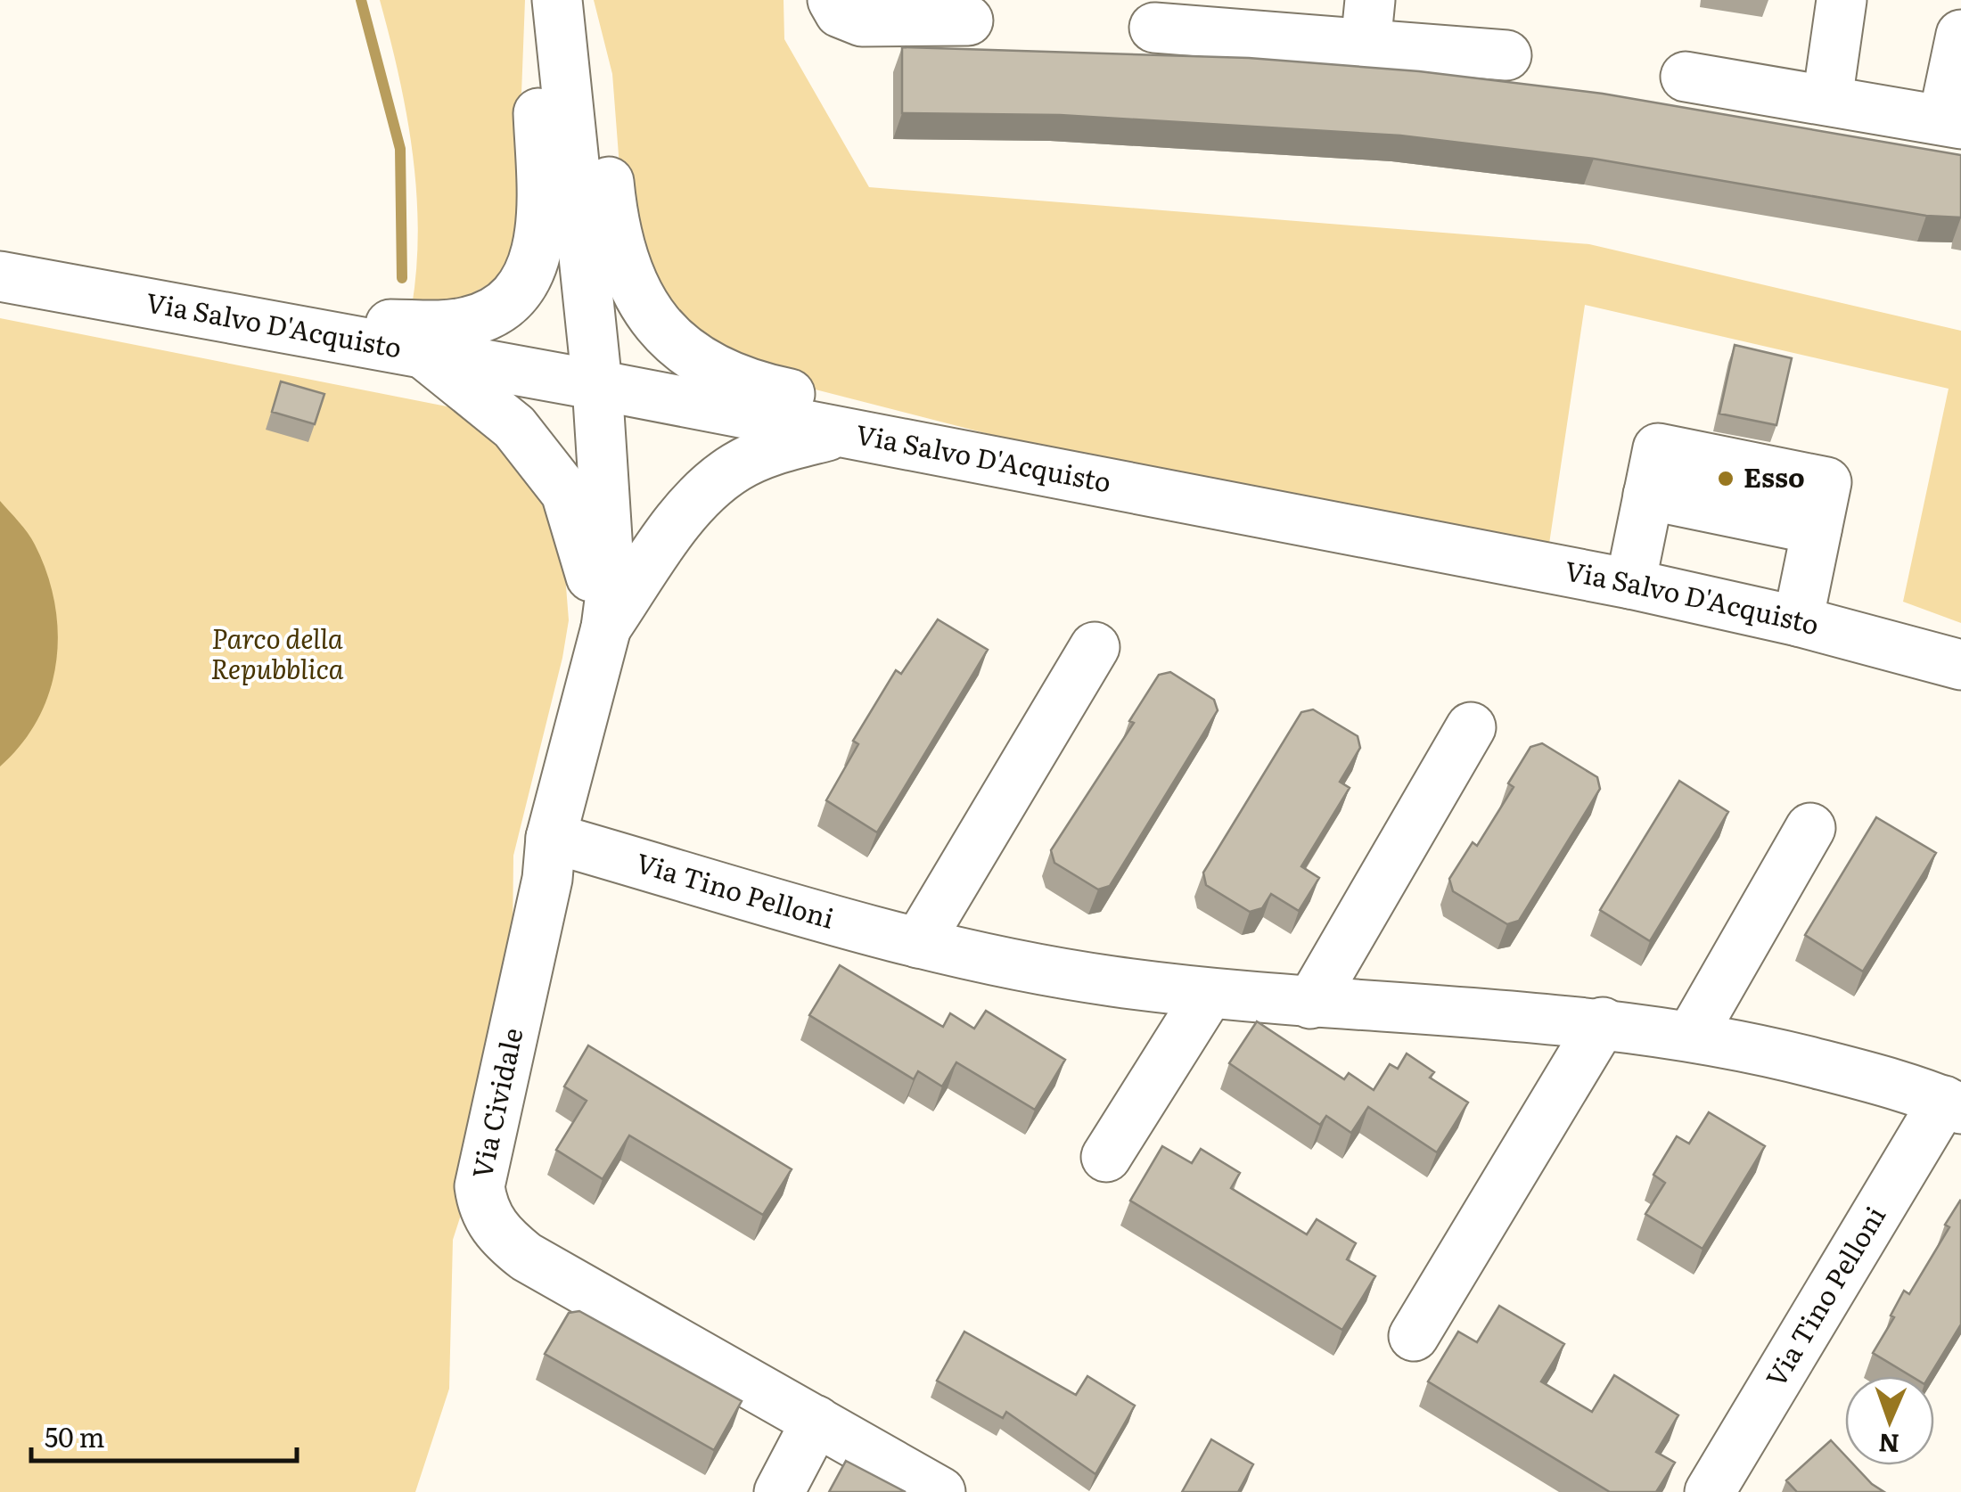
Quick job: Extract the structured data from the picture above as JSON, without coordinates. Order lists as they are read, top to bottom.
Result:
{
  "streets": {
    "street": ["Via Salvo D'Acquisto", "Via Tino Pelloni", "Via Cividale"]
  },
  "crossings": [
    ["Via Salvo D'Acquisto", "Via Cividale"],
    ["Via Tino Pelloni", "Via Cividale"]
  ],
  "parks": ["Parco della Repubblica"],
  "places": ["Esso"],
  "scale_bar": "50 m",
  "north": "bottom"
}
